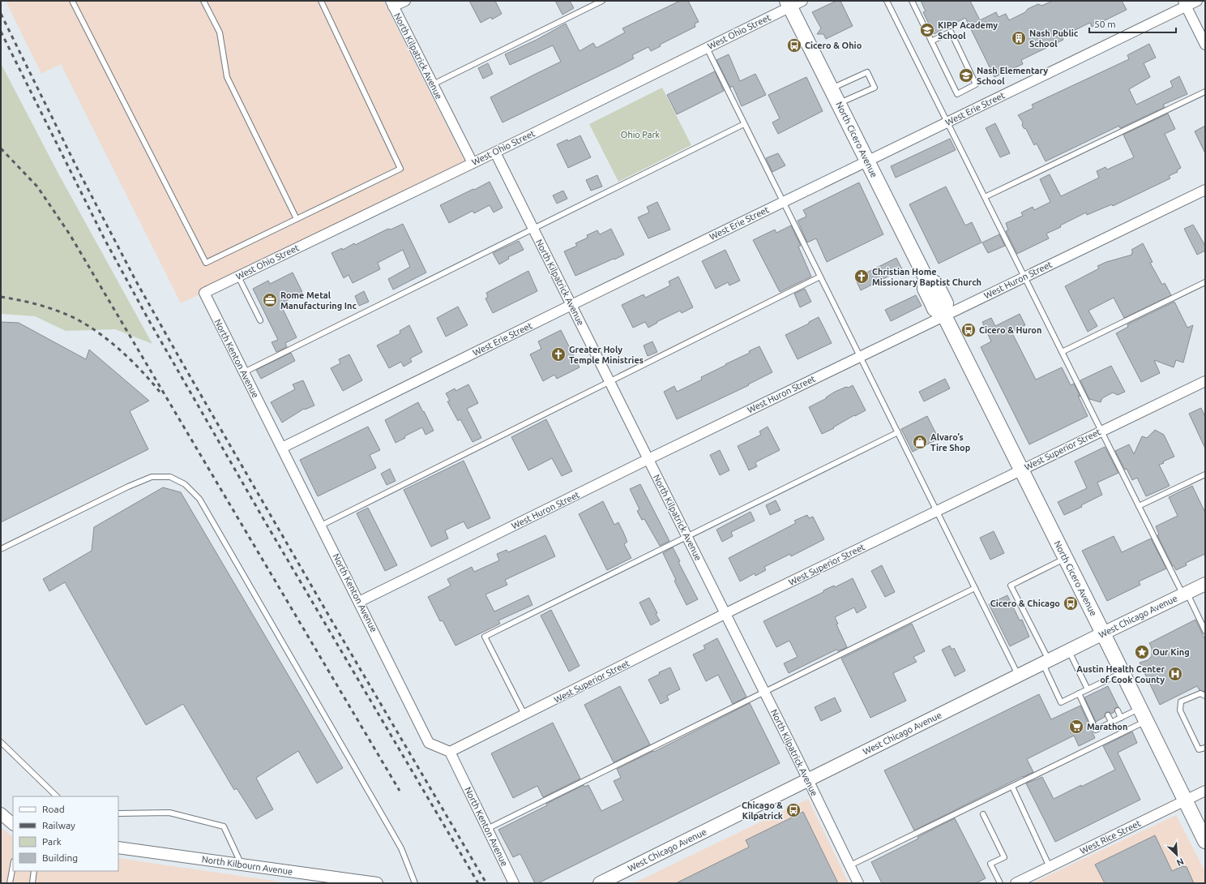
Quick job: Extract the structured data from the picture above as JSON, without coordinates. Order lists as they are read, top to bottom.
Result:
{
  "streets": {
    "main road": ["North Cicero Avenue", "West Chicago Avenue"],
    "street": [
      "West Ohio Street",
      "North Kilpatrick Avenue",
      "West Erie Street",
      "West Huron Street",
      "North Kenton Avenue",
      "West Superior Street",
      "West Rice Street",
      "North Kilbourn Avenue"
    ]
  },
  "crossings": [
    ["West Ohio Street", "North Kilpatrick Avenue"],
    ["West Ohio Street", "North Cicero Avenue"],
    ["West Ohio Street", "North Kenton Avenue"],
    ["North Kilpatrick Avenue", "West Erie Street"],
    ["North Kilpatrick Avenue", "West Huron Street"],
    ["North Kilpatrick Avenue", "West Superior Street"],
    ["North Kilpatrick Avenue", "West Chicago Avenue"],
    ["West Erie Street", "North Cicero Avenue"],
    ["West Erie Street", "North Kenton Avenue"],
    ["North Cicero Avenue", "West Huron Street"],
    ["North Cicero Avenue", "West Superior Street"],
    ["North Cicero Avenue", "West Chicago Avenue"],
    ["North Cicero Avenue", "West Rice Street"],
    ["West Huron Street", "North Kenton Avenue"],
    ["North Kenton Avenue", "West Superior Street"]
  ],
  "parks": ["Ohio Park"],
  "places": {
    "school or university": ["KIPP Academy School", "Nash Elementary School"],
    "building": ["Nash Public School"],
    "bus stop": [
      "Cicero & Ohio",
      "Cicero & Huron",
      "Cicero & Chicago",
      "Chicago & Kilpatrick"
    ],
    "church": ["Christian Home Missionary Baptist Church", "Greater Holy Temple Ministries"],
    "office": ["Rome Metal Manufacturing Inc"],
    "shop": ["Alvaro’s Tire Shop"],
    "place": ["Our King"],
    "hospital": ["Austin Health Center of Cook County"],
    "supermarket": ["Marathon"]
  },
  "legend": [
    "Road",
    "Railway",
    "Park",
    "Building"
  ],
  "scale_bar": "50 m",
  "north": "bottom right"
}
